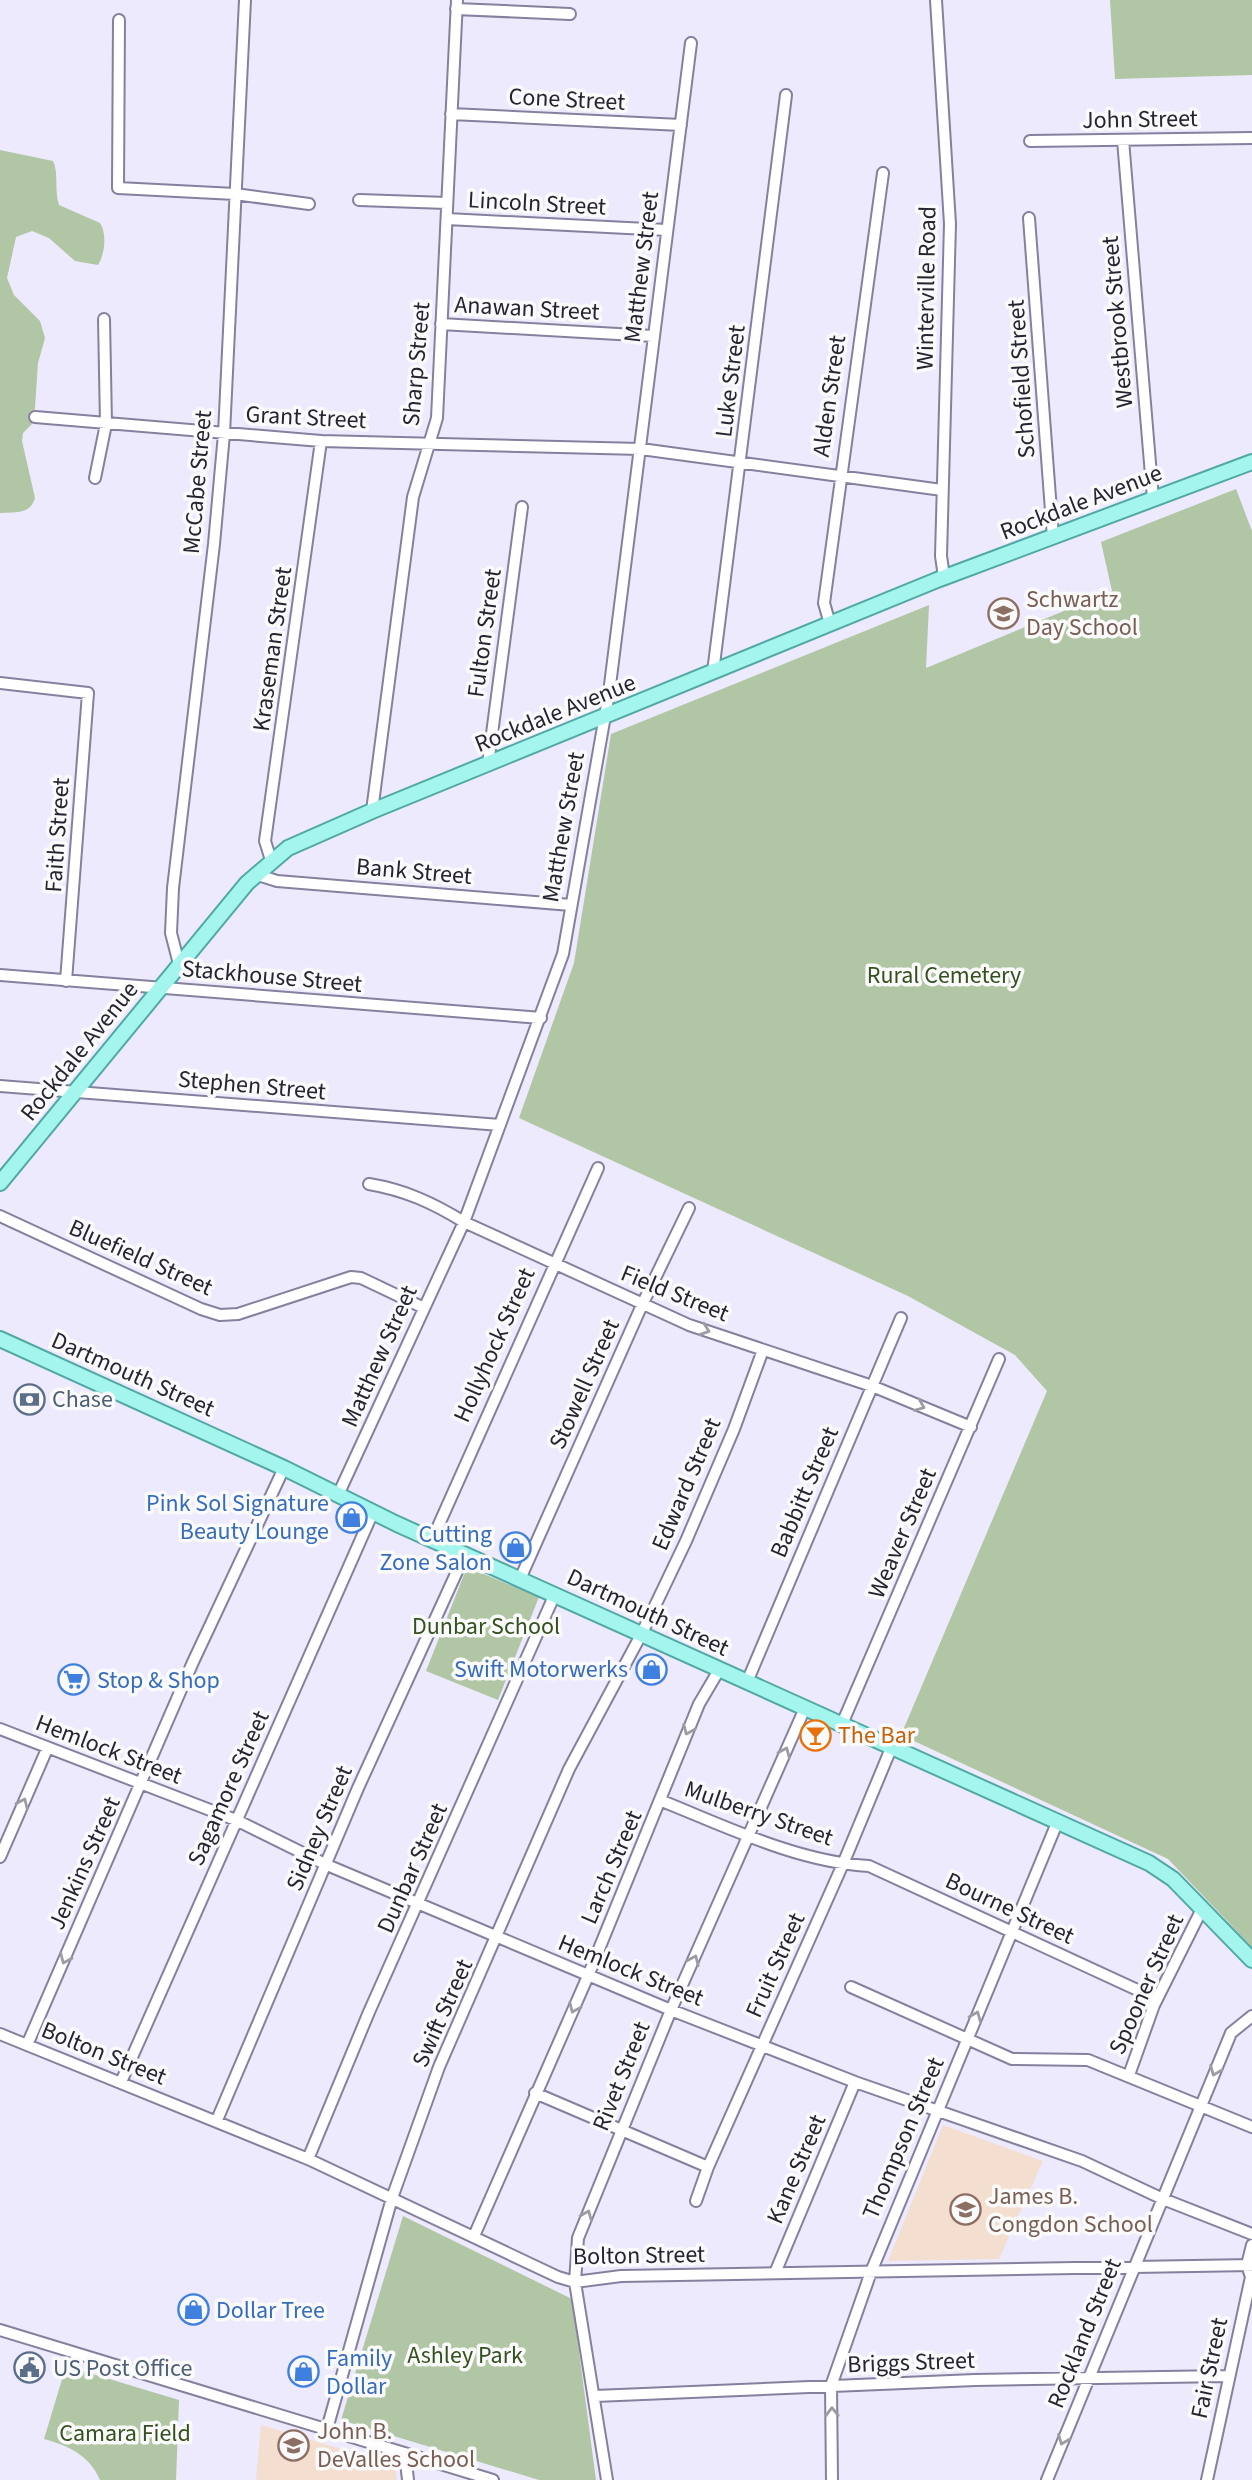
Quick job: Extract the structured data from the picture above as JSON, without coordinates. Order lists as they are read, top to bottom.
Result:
{
  "streets": {
    "main road": ["Rockdale Avenue", "Dartmouth Street"],
    "street": [
      "Cone Street",
      "John Street",
      "Lincoln Street",
      "Matthew Street",
      "Winterville Road",
      "Anawan Street",
      "Westbrook Street",
      "Sharp Street",
      "Schofield Street",
      "Luke Street",
      "Alden Street",
      "Grant Street",
      "McCabe Street",
      "Fulton Street",
      "Kraseman Street",
      "Faith Street",
      "Bank Street",
      "Stackhouse Street",
      "Stephen Street",
      "Bluefield Street",
      "Field Street",
      "Hollyhock Street",
      "Stowell Street",
      "Edward Street",
      "Babbitt Street",
      "Weaver Street",
      "Hemlock Street",
      "Sagamore Street",
      "Mulberry Street",
      "Sidney Street",
      "Jenkins Street",
      "Larch Street",
      "Dunbar Street",
      "Bourne Street",
      "Fruit Street",
      "Spooner Street",
      "Swift Street",
      "Bolton Street",
      "Rivet Street",
      "Thompson Street",
      "Kane Street",
      "Rockland Street",
      "Briggs Street",
      "Fair Street"
    ]
  },
  "crossings": [
    ["Cone Street", "Matthew Street"],
    ["Cone Street", "Sharp Street"],
    ["John Street", "Westbrook Street"],
    ["Lincoln Street", "Matthew Street"],
    ["Lincoln Street", "Sharp Street"],
    ["Matthew Street", "Anawan Street"],
    ["Matthew Street", "Grant Street"],
    ["Matthew Street", "Rockdale Avenue"],
    ["Matthew Street", "Bank Street"],
    ["Matthew Street", "Stackhouse Street"],
    ["Matthew Street", "Stephen Street"],
    ["Matthew Street", "Bluefield Street"],
    ["Matthew Street", "Field Street"],
    ["Matthew Street", "Dartmouth Street"],
    ["Winterville Road", "Grant Street"],
    ["Winterville Road", "Rockdale Avenue"],
    ["Anawan Street", "Sharp Street"],
    ["Westbrook Street", "Rockdale Avenue"],
    ["Sharp Street", "Grant Street"],
    ["Sharp Street", "Rockdale Avenue"],
    ["Schofield Street", "Rockdale Avenue"],
    ["Luke Street", "Grant Street"],
    ["Luke Street", "Rockdale Avenue"],
    ["Alden Street", "Grant Street"],
    ["Alden Street", "Rockdale Avenue"],
    ["Grant Street", "McCabe Street"],
    ["Grant Street", "Kraseman Street"],
    ["McCabe Street", "Rockdale Avenue"],
    ["Rockdale Avenue", "Fulton Street"],
    ["Rockdale Avenue", "Kraseman Street"],
    ["Rockdale Avenue", "Bank Street"],
    ["Rockdale Avenue", "Stackhouse Street"],
    ["Rockdale Avenue", "Stephen Street"],
    ["Faith Street", "Stackhouse Street"],
    ["Field Street", "Hollyhock Street"],
    ["Field Street", "Stowell Street"],
    ["Field Street", "Edward Street"],
    ["Field Street", "Babbitt Street"],
    ["Field Street", "Weaver Street"],
    ["Hollyhock Street", "Dartmouth Street"],
    ["Dartmouth Street", "Stowell Street"],
    ["Dartmouth Street", "Edward Street"],
    ["Dartmouth Street", "Babbitt Street"],
    ["Dartmouth Street", "Weaver Street"],
    ["Dartmouth Street", "Sagamore Street"],
    ["Dartmouth Street", "Sidney Street"],
    ["Dartmouth Street", "Jenkins Street"],
    ["Dartmouth Street", "Larch Street"],
    ["Dartmouth Street", "Dunbar Street"],
    ["Dartmouth Street", "Fruit Street"],
    ["Dartmouth Street", "Spooner Street"],
    ["Dartmouth Street", "Swift Street"],
    ["Dartmouth Street", "Rivet Street"],
    ["Dartmouth Street", "Thompson Street"],
    ["Edward Street", "Swift Street"],
    ["Hemlock Street", "Sagamore Street"],
    ["Hemlock Street", "Sidney Street"],
    ["Hemlock Street", "Jenkins Street"],
    ["Hemlock Street", "Larch Street"],
    ["Hemlock Street", "Dunbar Street"],
    ["Hemlock Street", "Fruit Street"],
    ["Hemlock Street", "Swift Street"],
    ["Hemlock Street", "Rivet Street"],
    ["Hemlock Street", "Thompson Street"],
    ["Hemlock Street", "Kane Street"],
    ["Hemlock Street", "Rockland Street"],
    ["Sagamore Street", "Bolton Street"],
    ["Mulberry Street", "Larch Street"],
    ["Mulberry Street", "Bourne Street"],
    ["Mulberry Street", "Fruit Street"],
    ["Mulberry Street", "Rivet Street"],
    ["Sidney Street", "Bolton Street"],
    ["Jenkins Street", "Bolton Street"],
    ["Larch Street", "Bolton Street"],
    ["Dunbar Street", "Bolton Street"],
    ["Bourne Street", "Fruit Street"],
    ["Bourne Street", "Spooner Street"],
    ["Bourne Street", "Thompson Street"],
    ["Swift Street", "Bolton Street"],
    ["Bolton Street", "Rivet Street"],
    ["Bolton Street", "Thompson Street"],
    ["Bolton Street", "Kane Street"],
    ["Bolton Street", "Rockland Street"],
    ["Bolton Street", "Fair Street"],
    ["Rivet Street", "Briggs Street"],
    ["Thompson Street", "Briggs Street"],
    ["Rockland Street", "Briggs Street"],
    ["Briggs Street", "Fair Street"]
  ],
  "one_way": [
    "Field Street",
    "Jenkins Street",
    "Larch Street",
    "Rivet Street",
    "Rockland Street"
  ],
  "parks": [
    "Rural Cemetery",
    "Dunbar School",
    "Ashley Park",
    "Camara Field"
  ],
  "places": {
    "school or university": ["Schwartz Day School", "James B. Congdon School", "John B. DeValles School"],
    "bank": ["Chase"],
    "shop": [
      "Pink Sol Signature Beauty Lounge",
      "Cutting Zone Salon",
      "Swift Motorwerks",
      "Dollar Tree",
      "Family Dollar"
    ],
    "supermarket": ["Stop & Shop"],
    "bar": ["The Bar"],
    "public building": ["US Post Office"]
  }
}
